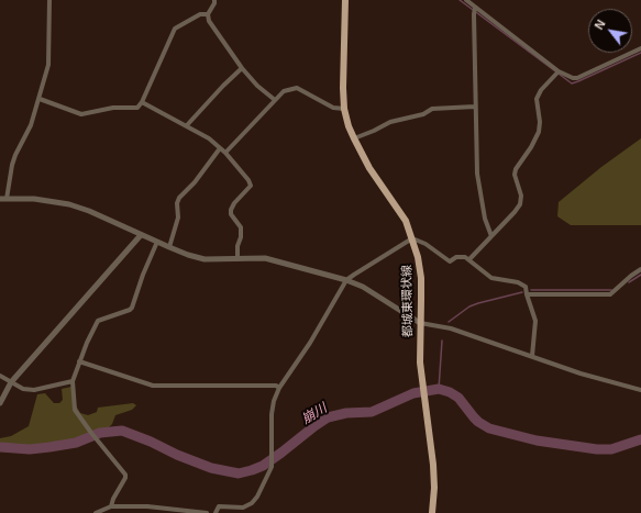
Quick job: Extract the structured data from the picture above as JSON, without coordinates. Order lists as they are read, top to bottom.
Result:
{
  "streets": {
    "main road": ["都城東環状線"]
  },
  "water": ["崩川"],
  "north": "top left"
}
